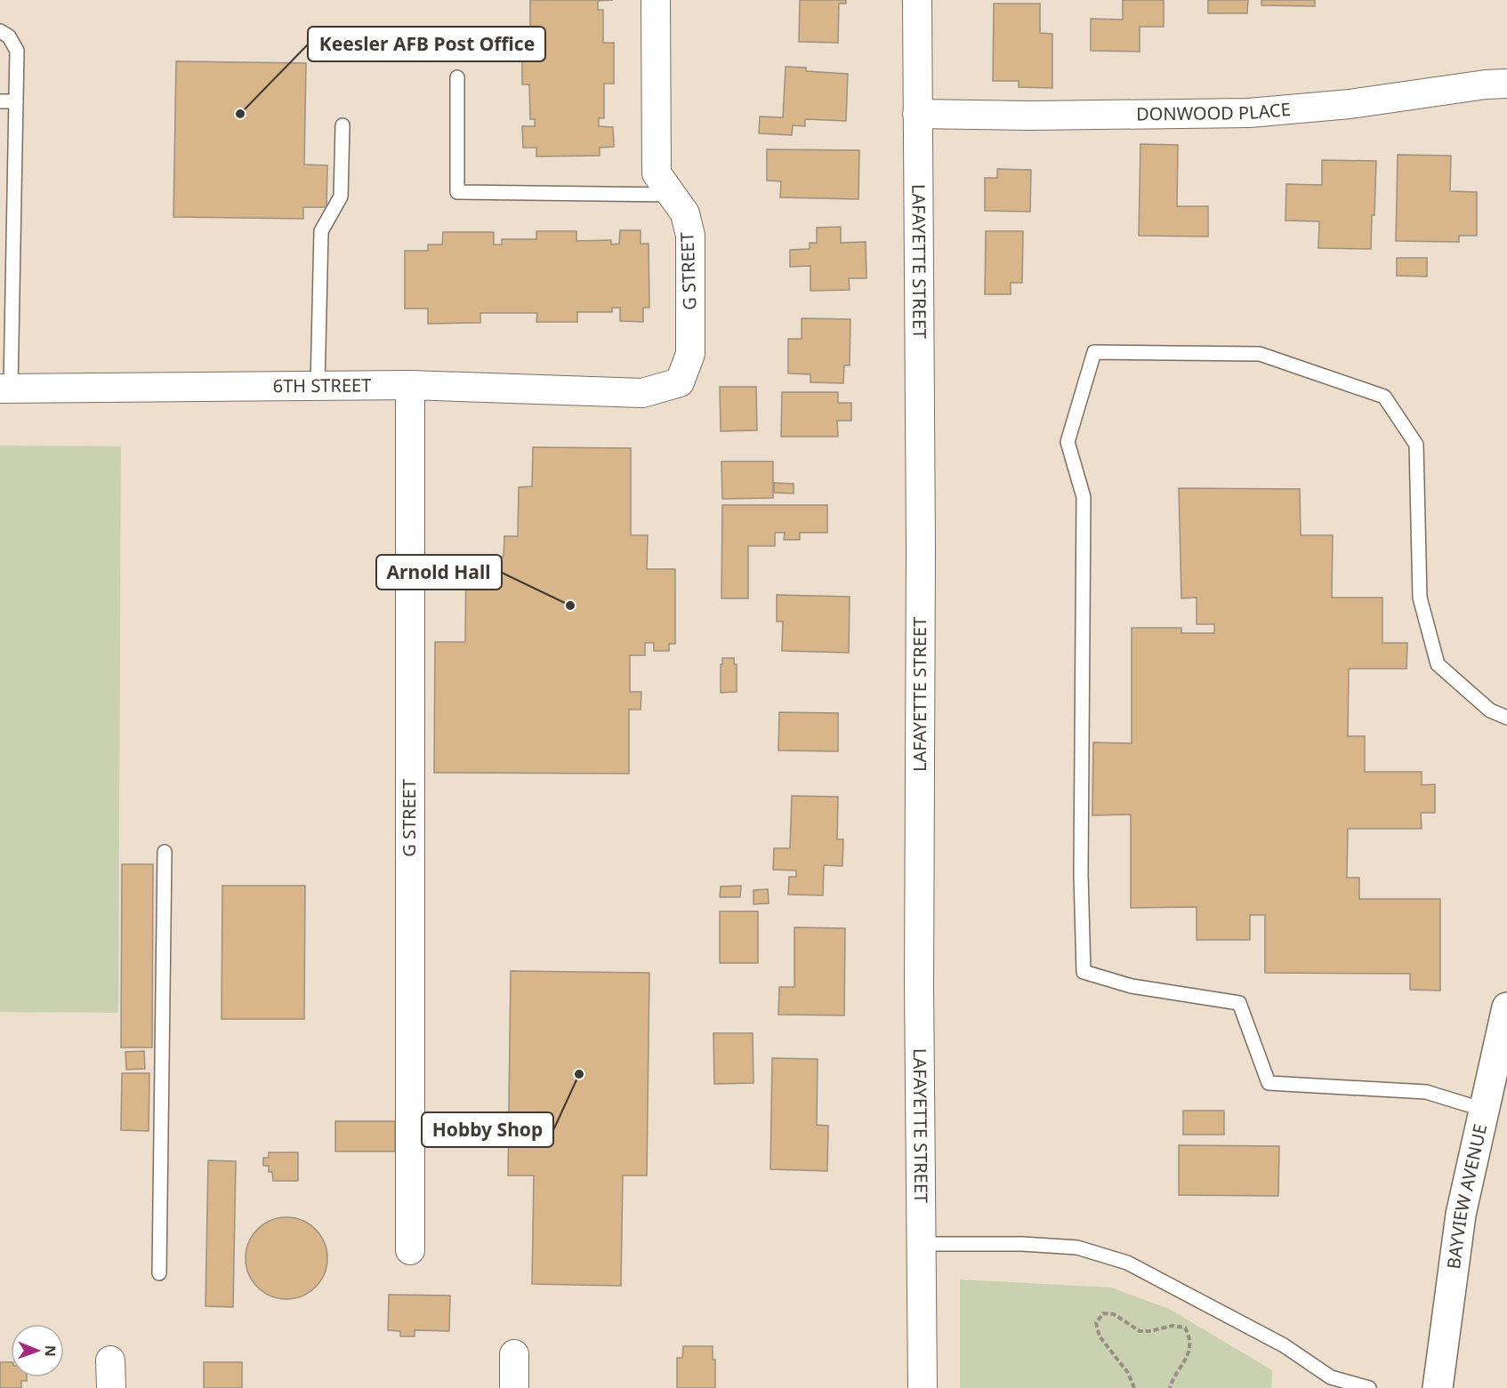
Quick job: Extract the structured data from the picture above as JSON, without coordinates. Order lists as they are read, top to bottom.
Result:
{
  "streets": {
    "street": [
      "DONWOOD PLACE",
      "LAFAYETTE STREET",
      "G STREET",
      "6TH STREET",
      "BAYVIEW AVENUE"
    ]
  },
  "crossings": [
    ["DONWOOD PLACE", "LAFAYETTE STREET"],
    ["G STREET", "6TH STREET"]
  ],
  "places": ["Keesler AFB Post Office", "Arnold Hall", "Hobby Shop"],
  "north": "right"
}
